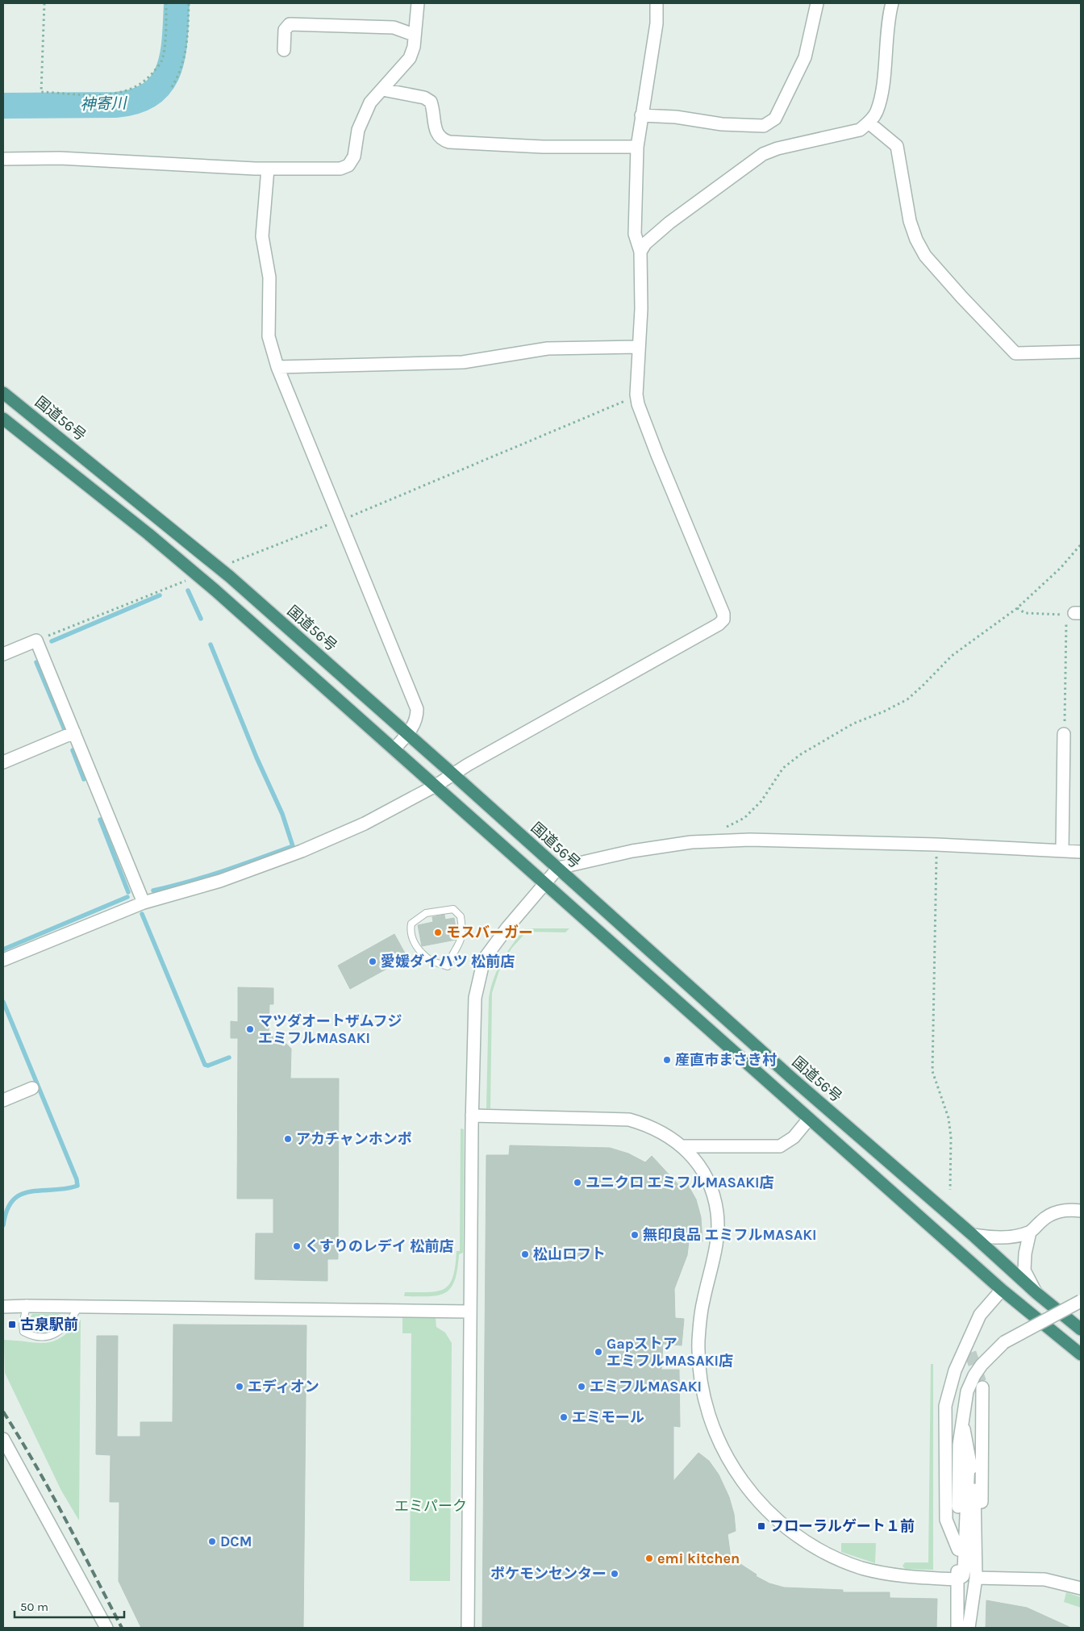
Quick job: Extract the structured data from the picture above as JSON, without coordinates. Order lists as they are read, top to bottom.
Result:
{
  "streets": {
    "highway": ["国道56号"]
  },
  "water": ["神寄川"],
  "parks": ["エミパーク"],
  "places": {
    "other": [
      "モスバーガー",
      "愛媛ダイハツ 松前店",
      "マツダオートザムフジ エミフルMASAKI",
      "産直市まさき村",
      "アカチャンホンポ",
      "ユニクロ エミフルMASAKI店",
      "無印良品 エミフルMASAKI",
      "くすりのレデイ 松前店",
      "松山ロフト",
      "Gapストア エミフルMASAKI店",
      "エディオン",
      "エミフルMASAKI",
      "エミモール",
      "DCM",
      "emi kitchen",
      "ポケモンセンター"
    ],
    "transit": ["古泉駅前", "フローラルゲート１前"]
  },
  "scale_bar": "50 m"
}
